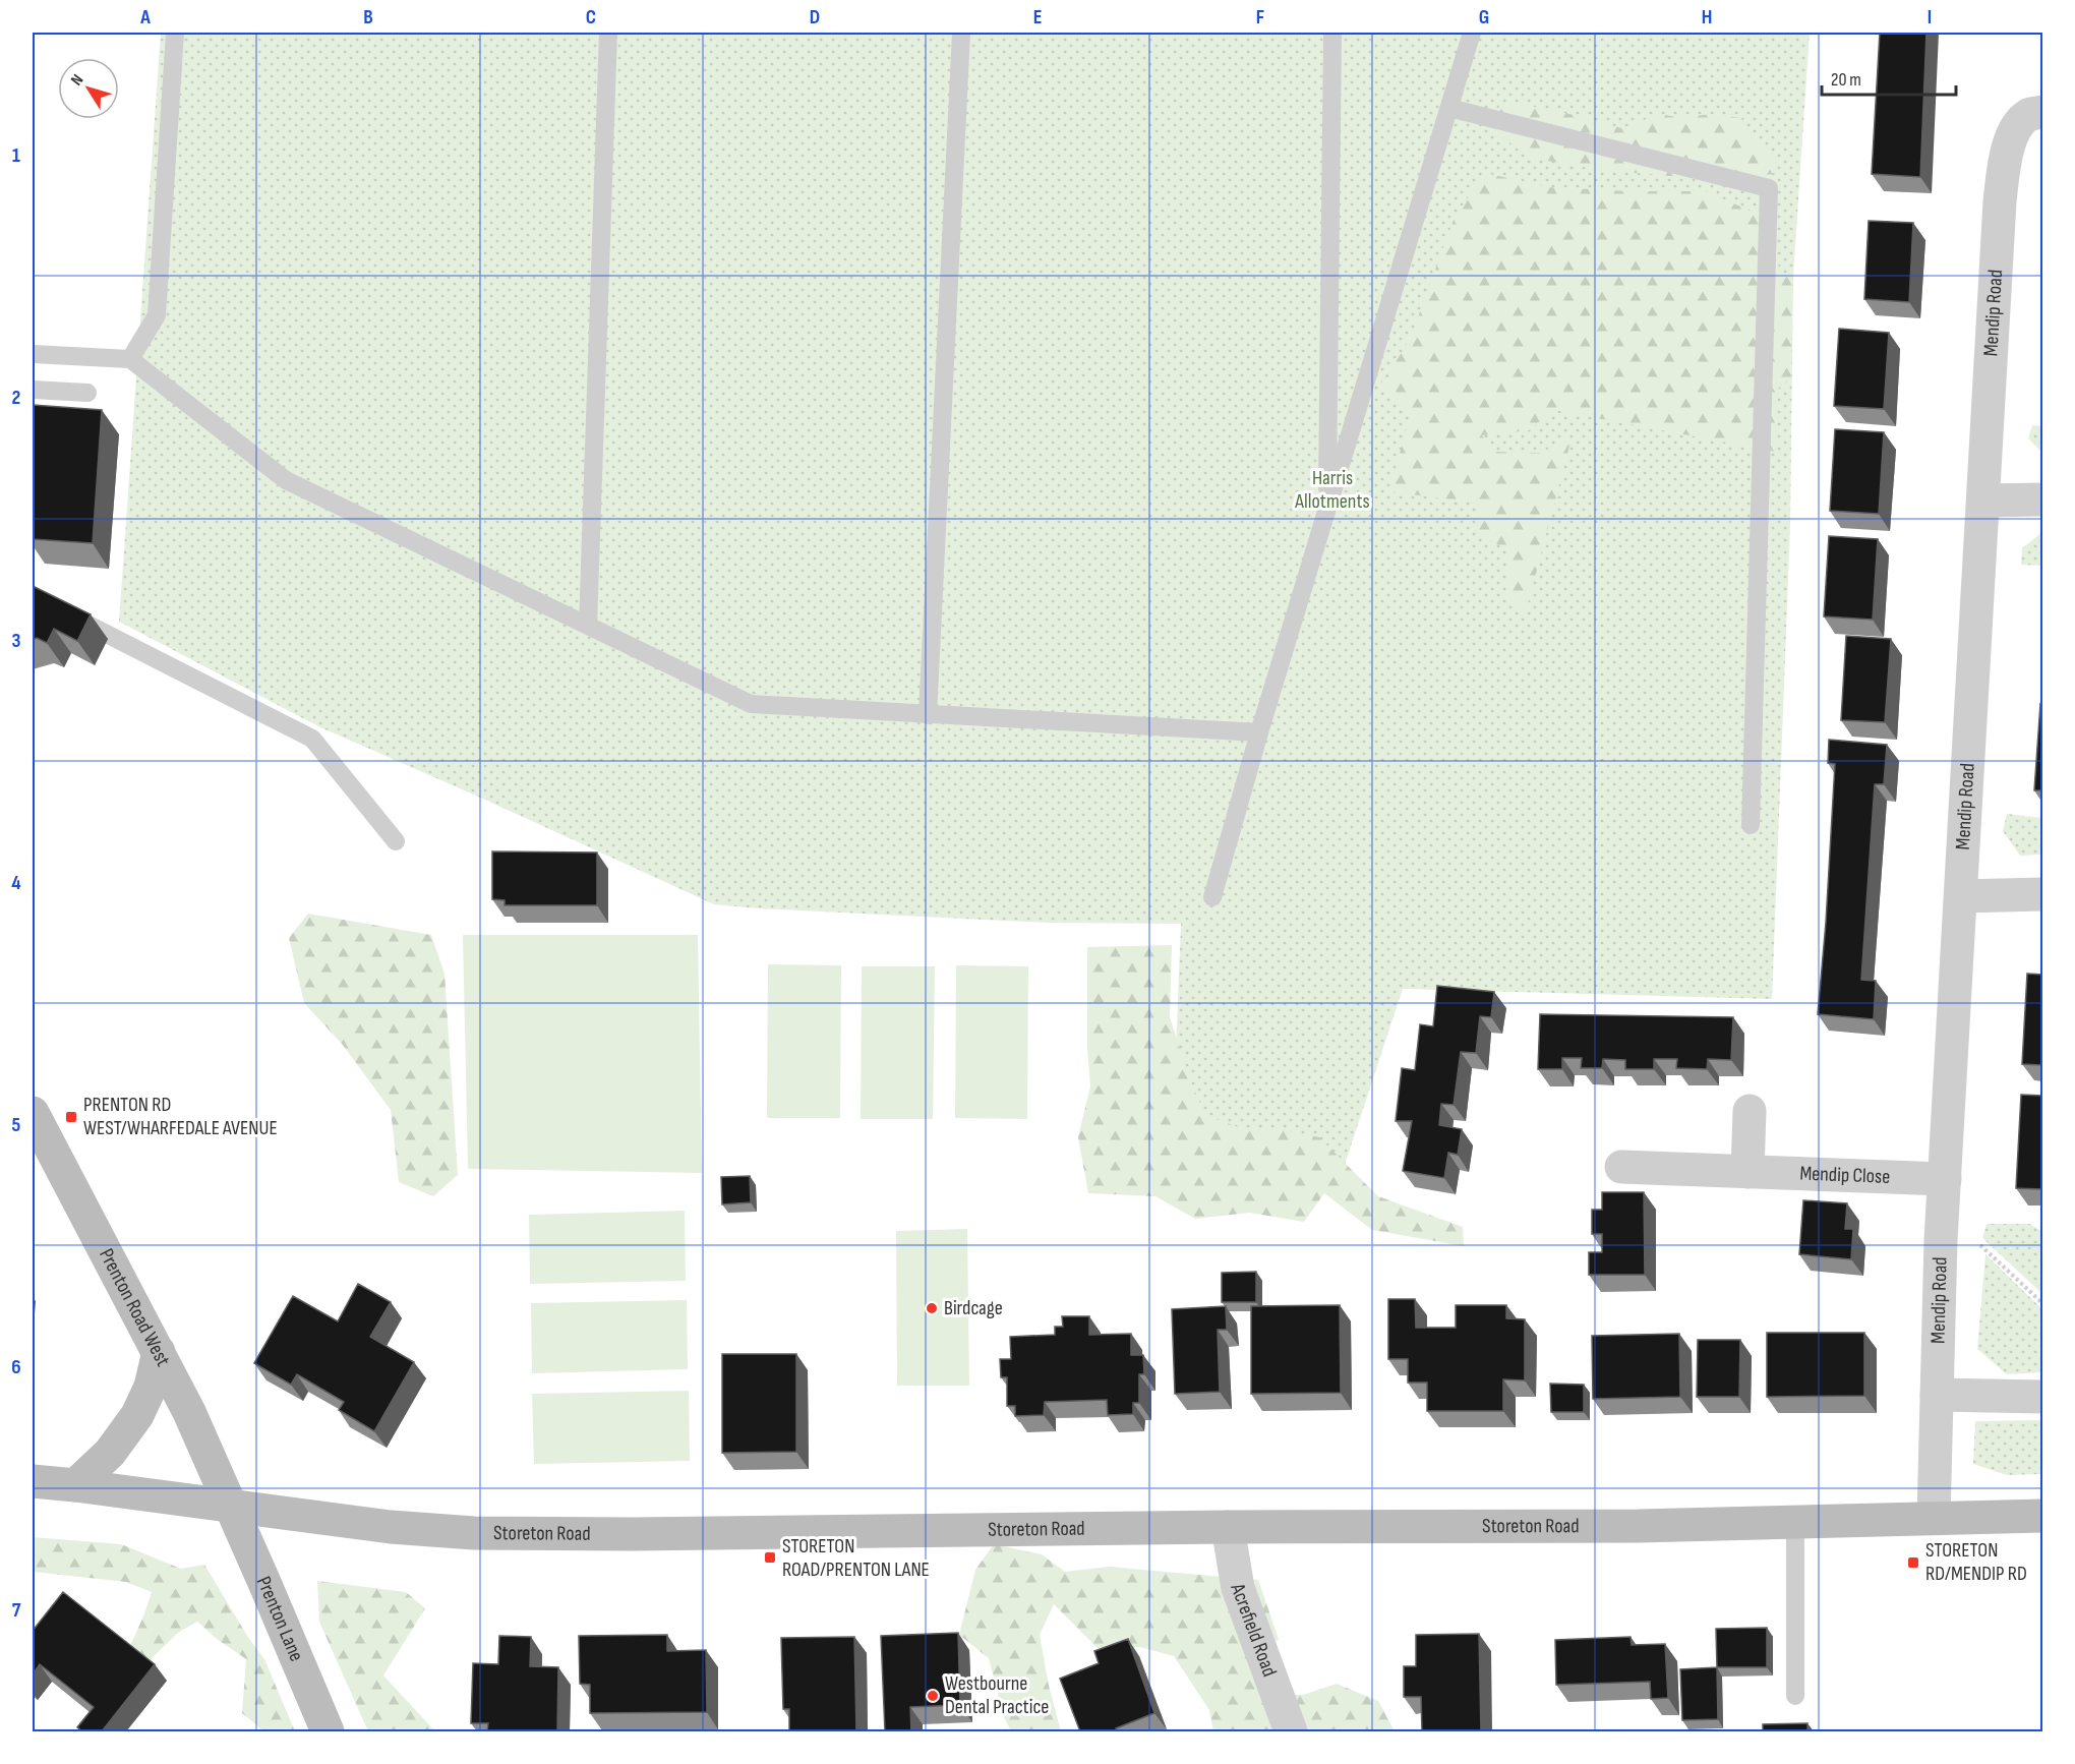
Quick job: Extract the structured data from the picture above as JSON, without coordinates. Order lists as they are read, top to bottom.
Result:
{
  "streets": {
    "main road": ["Prenton Road West", "Storeton Road", "Prenton Lane"],
    "street": ["Mendip Road", "Mendip Close", "Acrefield Road"]
  },
  "crossings": [
    ["Mendip Road", "Mendip Close"],
    ["Mendip Road", "Storeton Road"],
    ["Prenton Road West", "Storeton Road"],
    ["Prenton Road West", "Prenton Lane"],
    ["Storeton Road", "Prenton Lane"],
    ["Storeton Road", "Acrefield Road"]
  ],
  "parks": ["Harris Allotments"],
  "places": {
    "transit": ["PRENTON RD WEST/WHARFEDALE AVENUE", "STORETON ROAD/PRENTON LANE", "STORETON RD/MENDIP RD"],
    "other": ["Birdcage", "Westbourne Dental Practice"]
  },
  "scale_bar": "20 m",
  "north": "top left",
  "grid": {
    "columns": [
      "A",
      "B",
      "C",
      "D",
      "E",
      "F",
      "G",
      "H",
      "I"
    ],
    "rows": [
      "1",
      "2",
      "3",
      "4",
      "5",
      "6",
      "7"
    ]
  }
}
